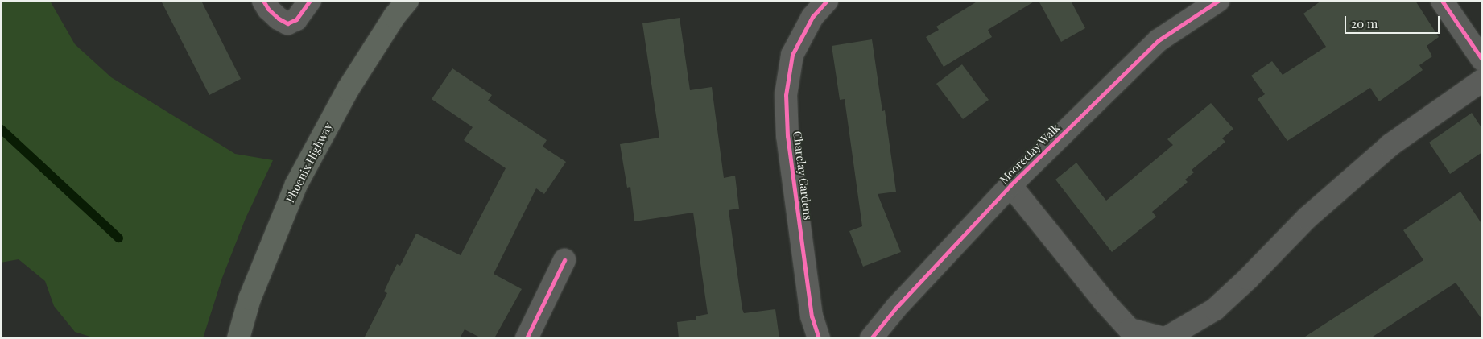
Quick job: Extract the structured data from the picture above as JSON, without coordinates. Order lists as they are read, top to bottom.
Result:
{
  "streets": {
    "main road": ["Phoenix Highway"],
    "street": ["Mooreclay Walk", "Charclay Gardens"]
  },
  "scale_bar": "20 m"
}
